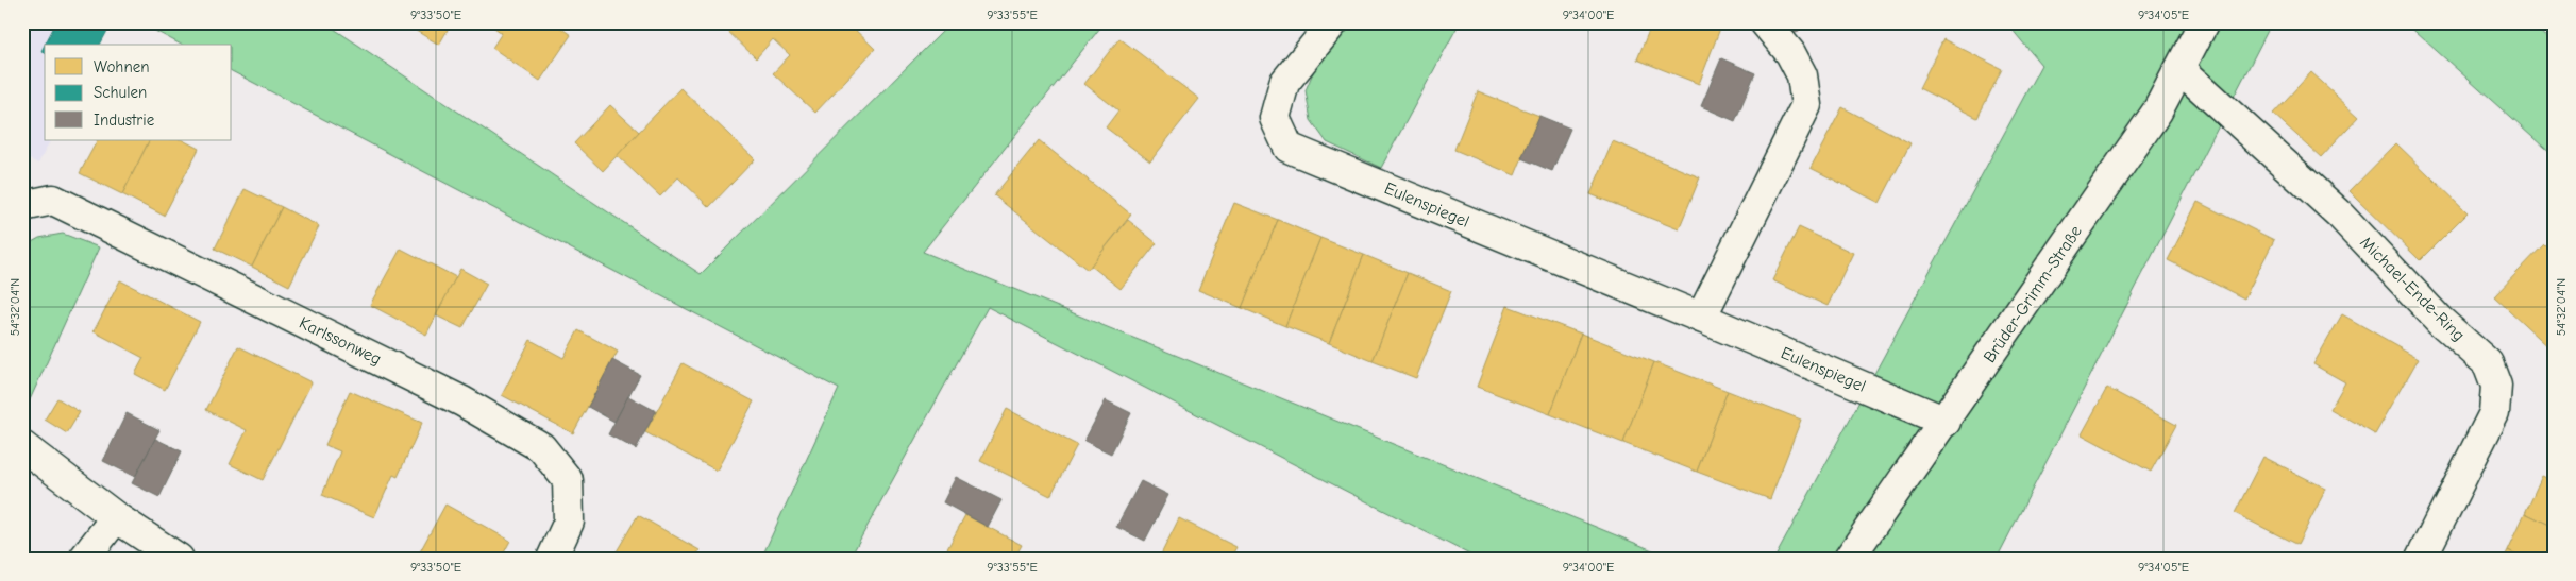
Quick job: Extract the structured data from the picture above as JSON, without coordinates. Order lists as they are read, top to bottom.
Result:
{
  "streets": {
    "street": [
      "Eulenspiegel",
      "Michael-Ende-Ring",
      "Brüder-Grimm-Straße",
      "Karlssonweg"
    ]
  },
  "crossings": [
    ["Eulenspiegel", "Brüder-Grimm-Straße"],
    ["Michael-Ende-Ring", "Brüder-Grimm-Straße"]
  ],
  "legend": ["Wohnen", "Schulen", "Industrie"],
  "coordinates": [
    "9°33'50\"E",
    "9°33'55\"E",
    "9°34'00\"E",
    "9°34'05\"E",
    "54°32'04\"N"
  ]
}
